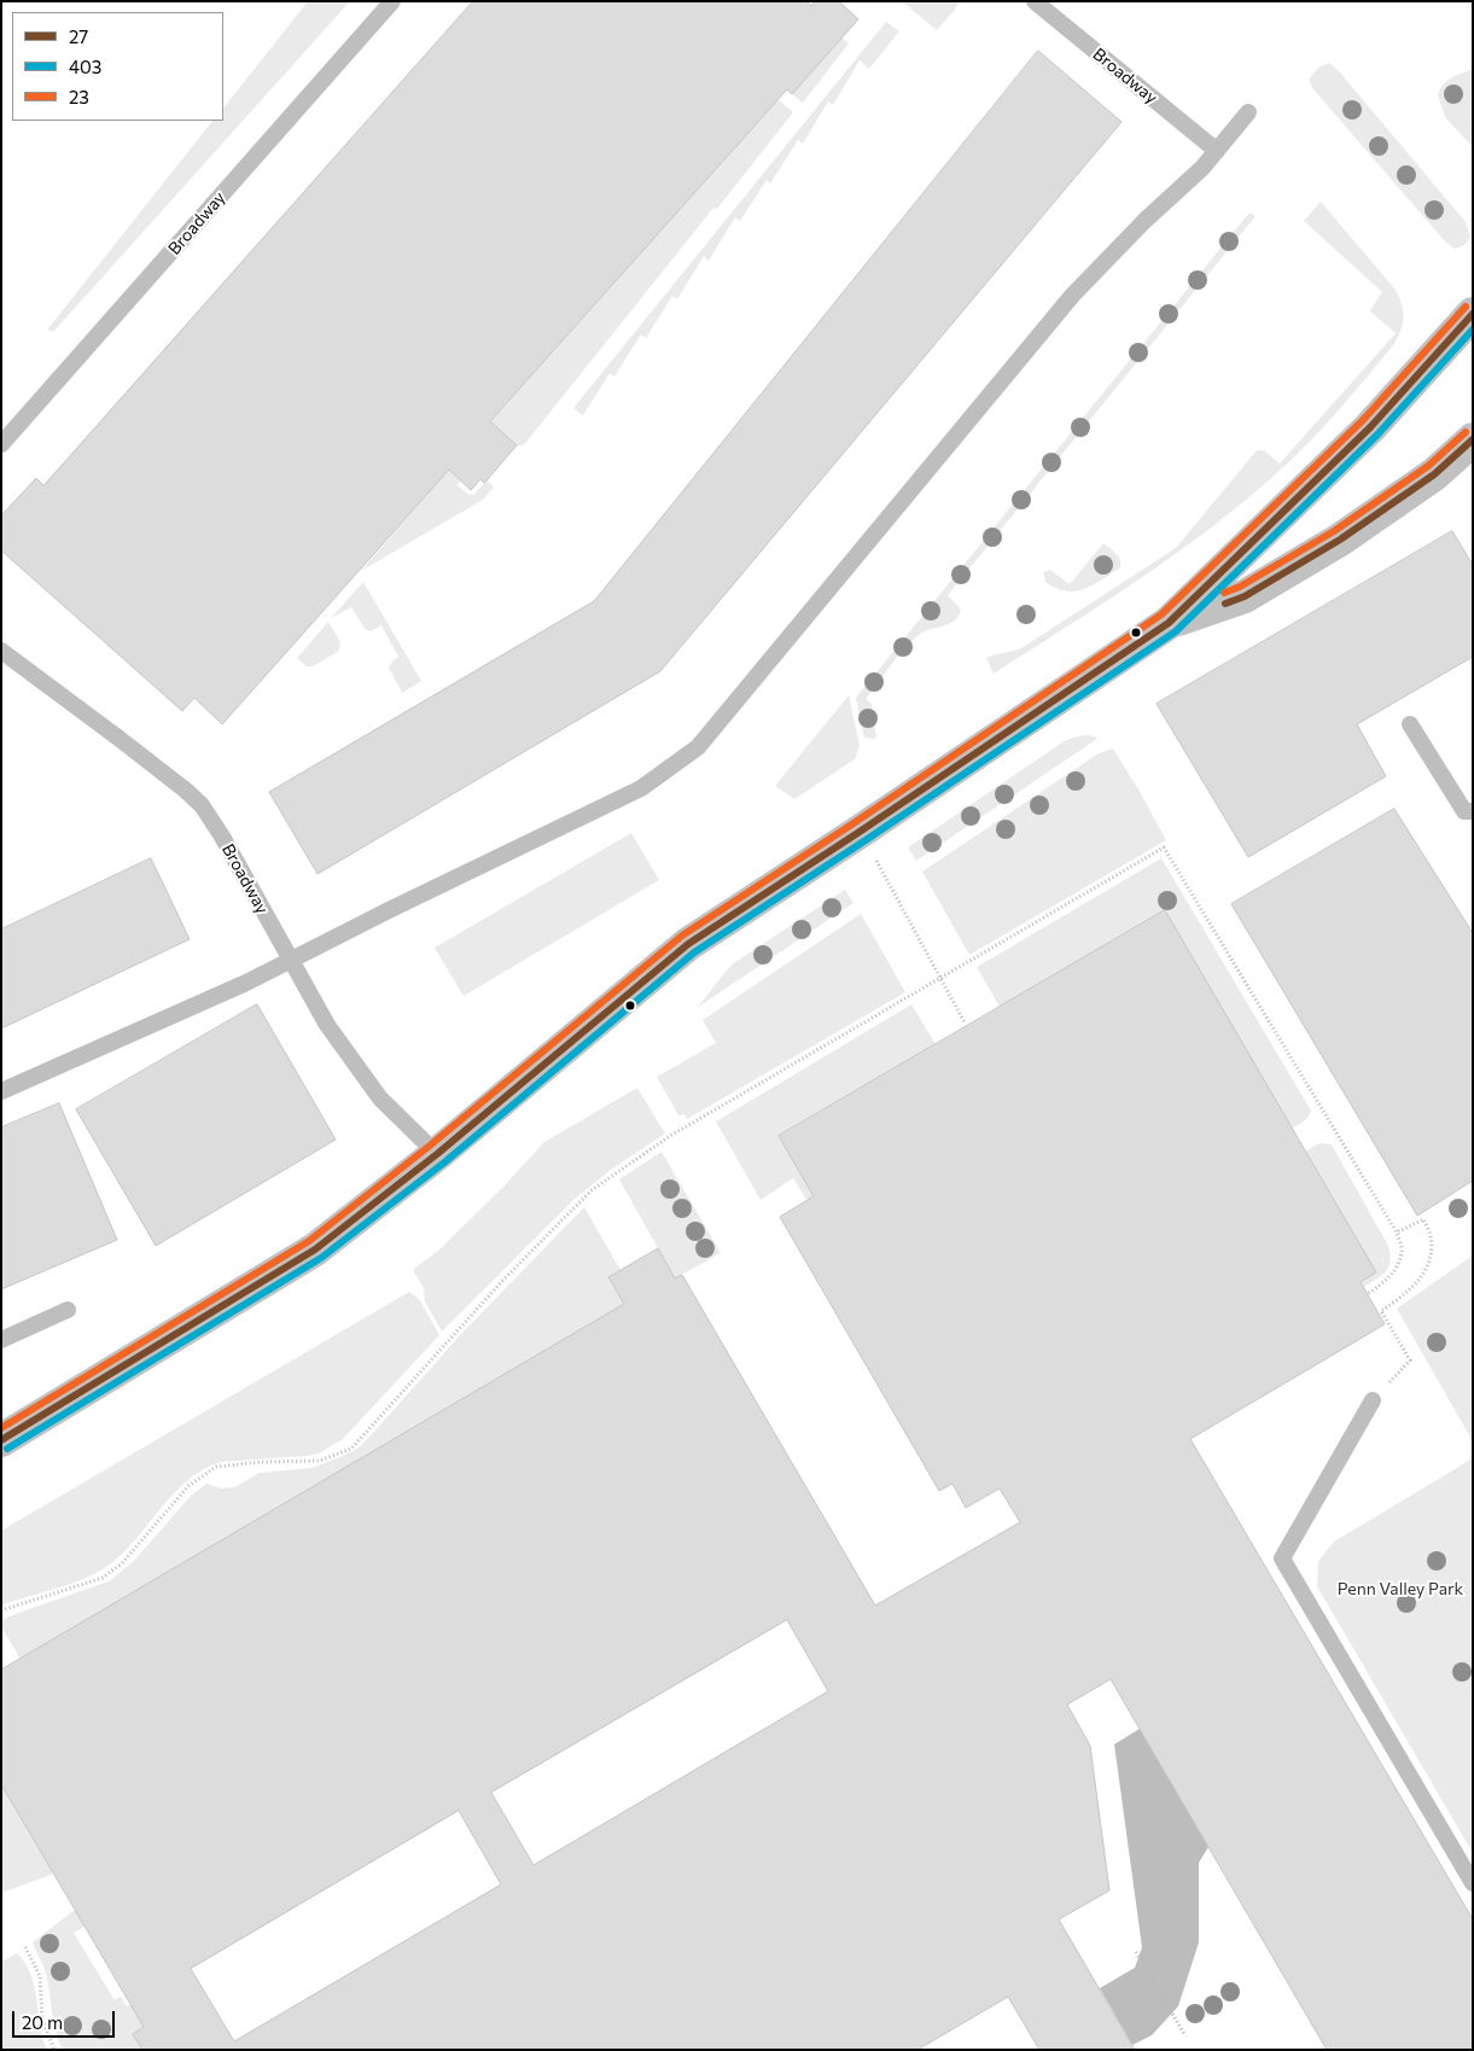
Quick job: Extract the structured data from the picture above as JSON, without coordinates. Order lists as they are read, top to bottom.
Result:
{
  "streets": {
    "lane": ["Broadway"]
  },
  "parks": ["Penn Valley Park"],
  "lines": ["transit line 23", "transit line 27", "transit line 403"],
  "legend": ["27", "403", "23"],
  "scale_bar": "20 m"
}
